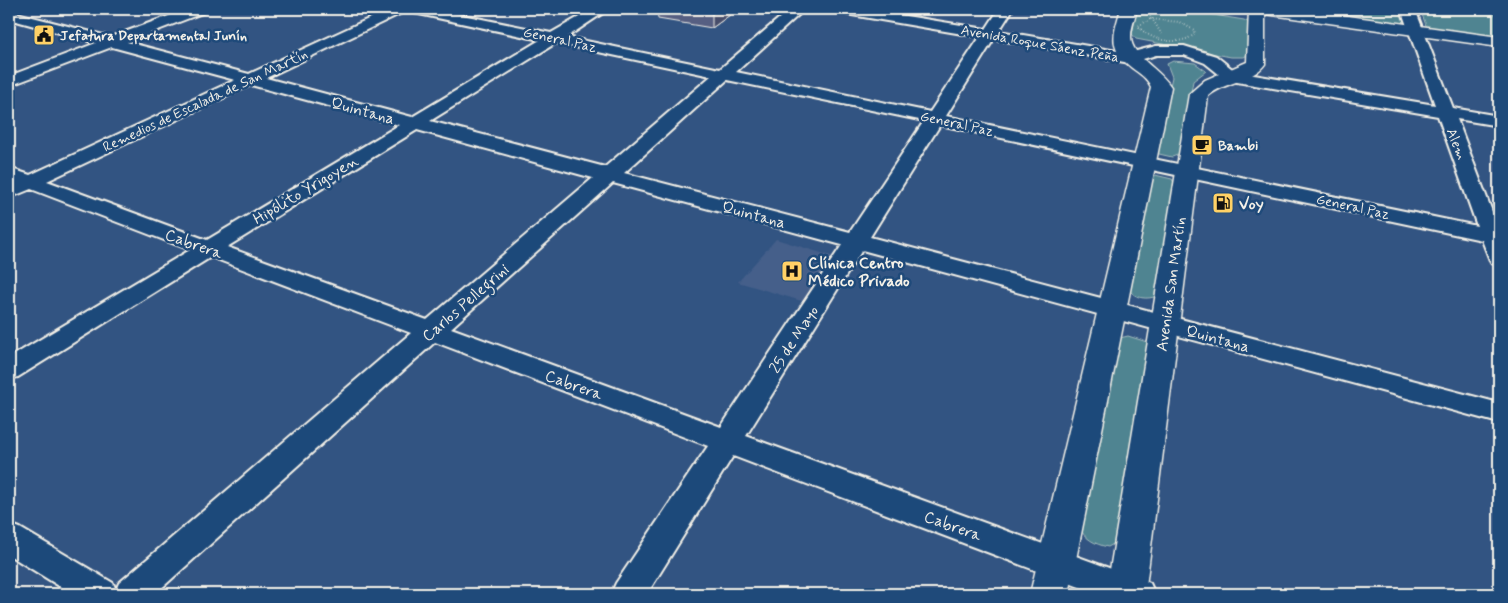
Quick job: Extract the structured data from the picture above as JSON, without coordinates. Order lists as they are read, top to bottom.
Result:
{
  "streets": {
    "main road": ["Avenida San Martín"],
    "street": [
      "General Paz",
      "Avenida Roque Sáenz Peña",
      "Remedios de Escalada de San Martín",
      "Quintana",
      "Alem",
      "Hipólito Yrigoyen",
      "Cabrera",
      "Carlos Pellegrini",
      "25 de Mayo"
    ]
  },
  "crossings": [
    ["General Paz", "Alem"],
    ["General Paz", "Hipólito Yrigoyen"],
    ["General Paz", "Avenida San Martín"],
    ["General Paz", "Carlos Pellegrini"],
    ["General Paz", "25 de Mayo"],
    ["Avenida Roque Sáenz Peña", "Avenida San Martín"],
    ["Avenida Roque Sáenz Peña", "25 de Mayo"],
    ["Remedios de Escalada de San Martín", "Quintana"],
    ["Remedios de Escalada de San Martín", "Cabrera"],
    ["Quintana", "Hipólito Yrigoyen"],
    ["Quintana", "Avenida San Martín"],
    ["Quintana", "Carlos Pellegrini"],
    ["Quintana", "25 de Mayo"],
    ["Hipólito Yrigoyen", "Cabrera"],
    ["Cabrera", "Avenida San Martín"],
    ["Cabrera", "Carlos Pellegrini"],
    ["Cabrera", "25 de Mayo"]
  ],
  "places": {
    "public building": ["Jefatura Departamental Junín"],
    "cafe": ["Bambi"],
    "fuel station": ["Voy"],
    "hospital": ["Clínica Centro Médico Privado"]
  }
}
